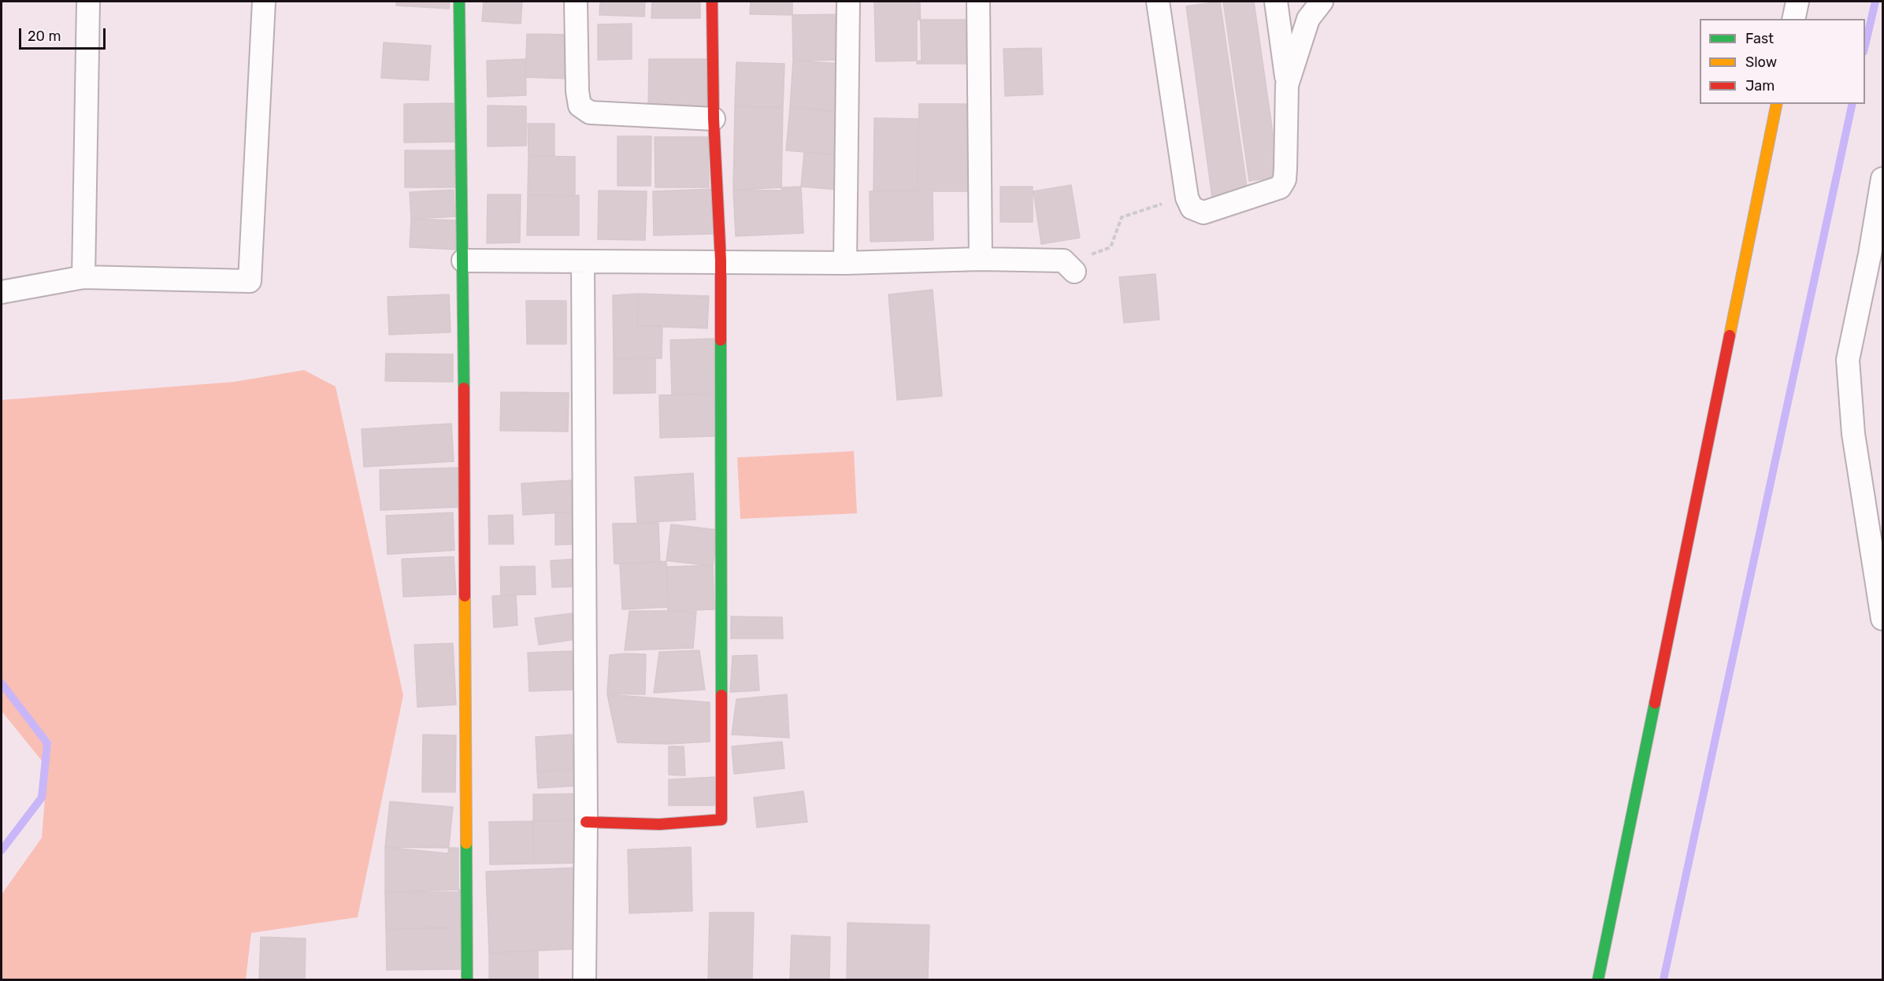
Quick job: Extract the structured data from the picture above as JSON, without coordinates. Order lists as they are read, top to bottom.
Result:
{
  "legend": ["Fast", "Slow", "Jam"],
  "scale_bar": "20 m"
}
